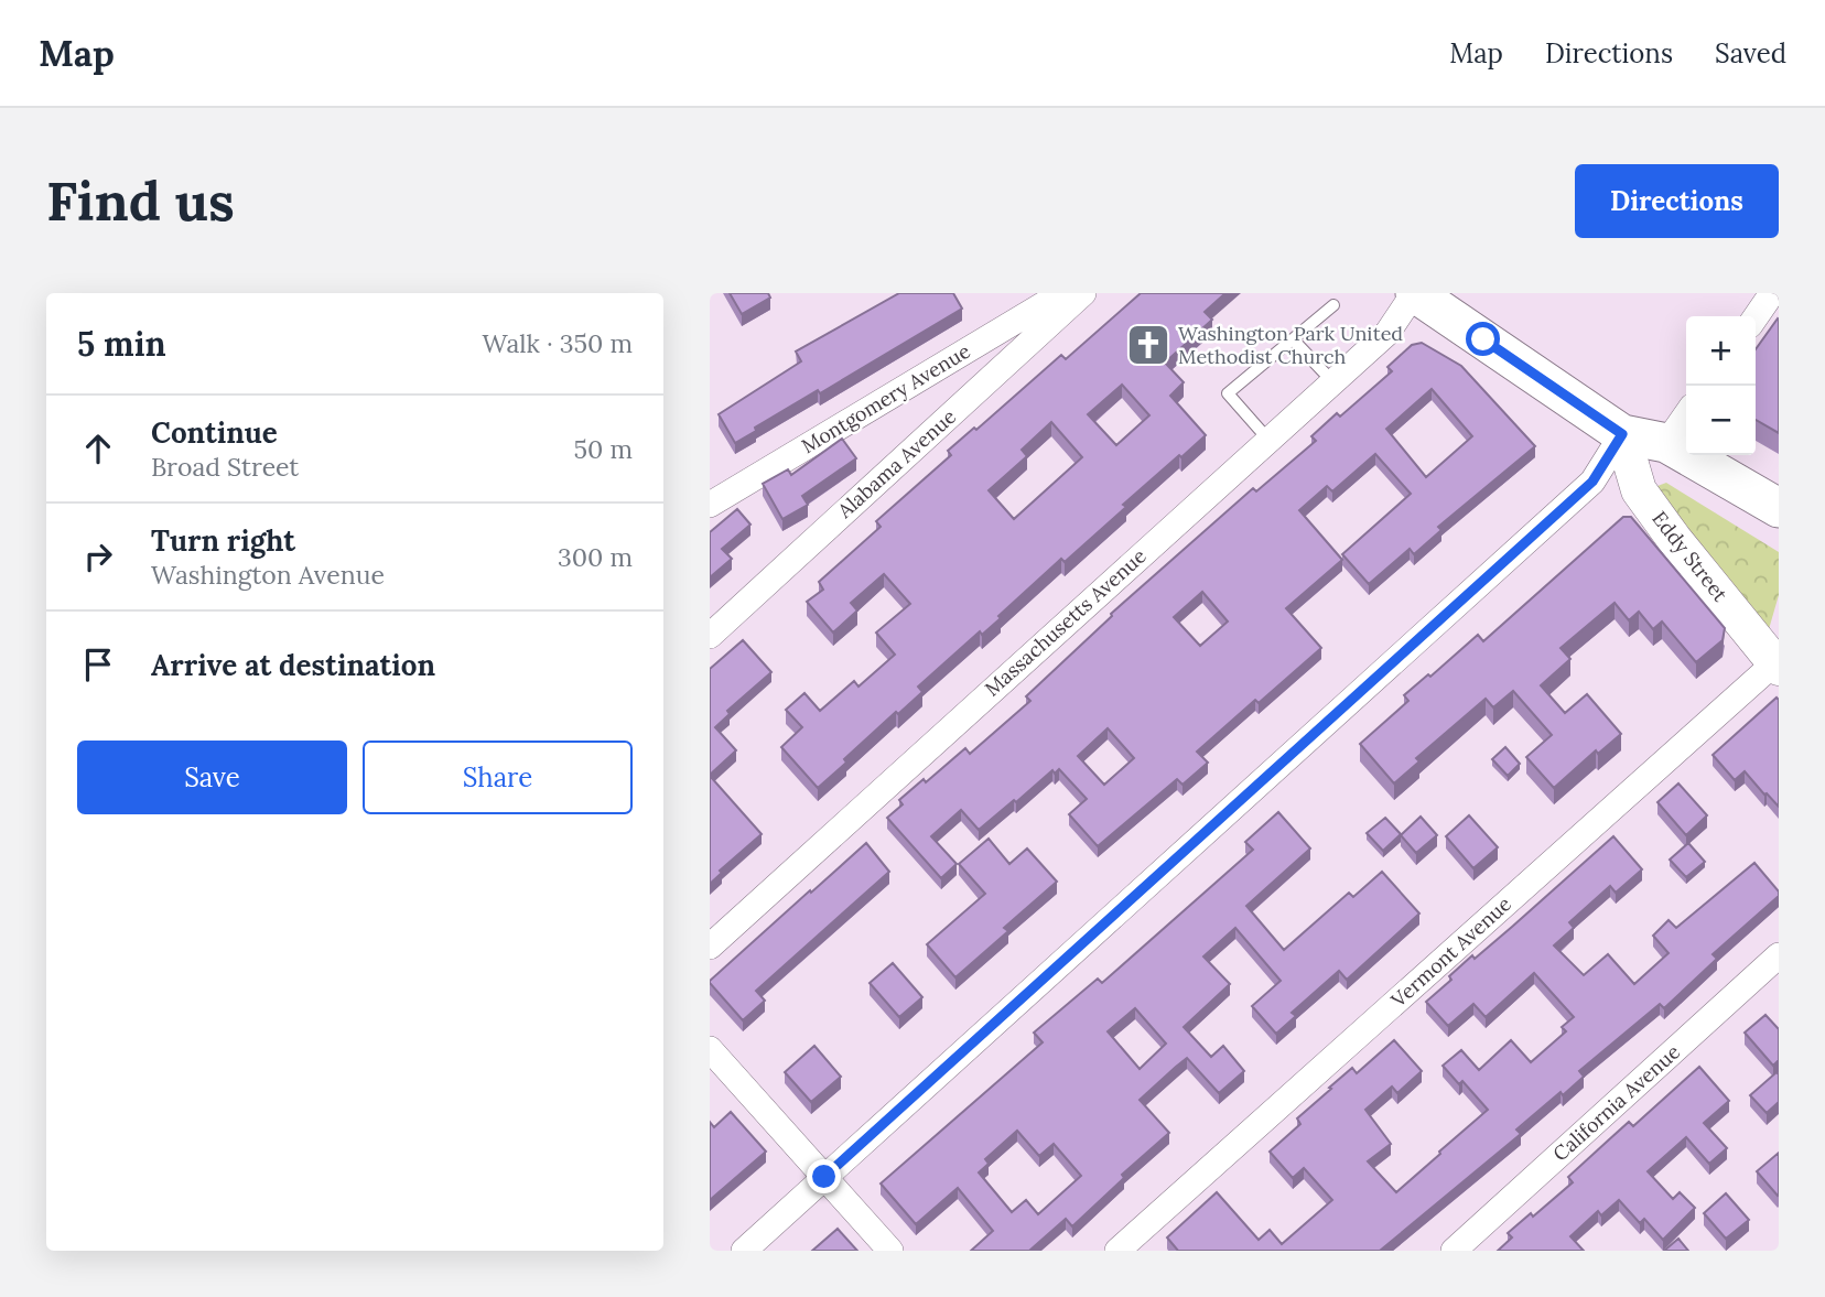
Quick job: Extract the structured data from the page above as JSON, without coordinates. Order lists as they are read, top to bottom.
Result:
{
  "streets": {
    "main road": ["Eddy Street"],
    "street": [
      "Montgomery Avenue",
      "Alabama Avenue",
      "Massachusetts Avenue",
      "Vermont Avenue",
      "California Avenue"
    ]
  },
  "crossings": [
    ["Eddy Street", "Vermont Avenue"]
  ],
  "places": {
    "church": ["Washington Park United Methodist Church"]
  },
  "page": {
    "header": "Map",
    "nav": ["Map", "Directions", "Saved"],
    "buttons": [
      "Directions",
      ["Save", "Share"]
    ],
    "title": "Find us",
    "heading": ["5 min", "Walk · 350 m"],
    "map_buttons": ["+", "−"],
    "list": [
      ["Continue", "Broad Street", "50 m"],
      ["Turn right", "Washington Avenue", "300 m"],
      "Arrive at destination"
    ]
  }
}
